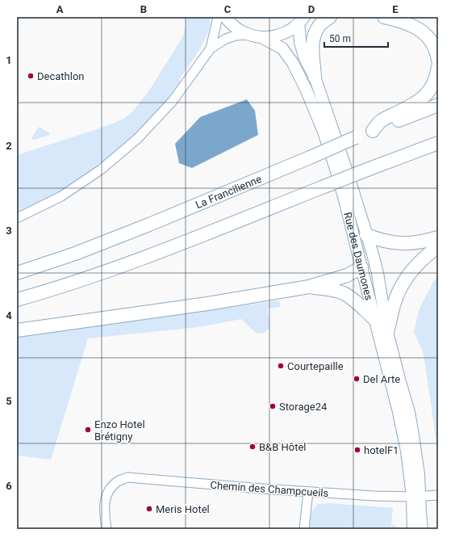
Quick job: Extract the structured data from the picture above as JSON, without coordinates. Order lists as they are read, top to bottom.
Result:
{
  "streets": {
    "highway": ["La Francilienne"],
    "main road": ["Rue des Daumones"],
    "street": ["Chemin des Champcueils"]
  },
  "crossings": [
    ["Rue des Daumones", "Chemin des Champcueils"]
  ],
  "places": [
    "Decathlon",
    "Courtepaille",
    "Del Arte",
    "Storage24",
    "Enzo Hotel Brétigny",
    "B&B Hôtel",
    "hotelF1",
    "Meris Hotel"
  ],
  "scale_bar": "50 m",
  "grid": {
    "columns": [
      "A",
      "B",
      "C",
      "D",
      "E"
    ],
    "rows": [
      "1",
      "2",
      "3",
      "4",
      "5",
      "6"
    ]
  }
}
